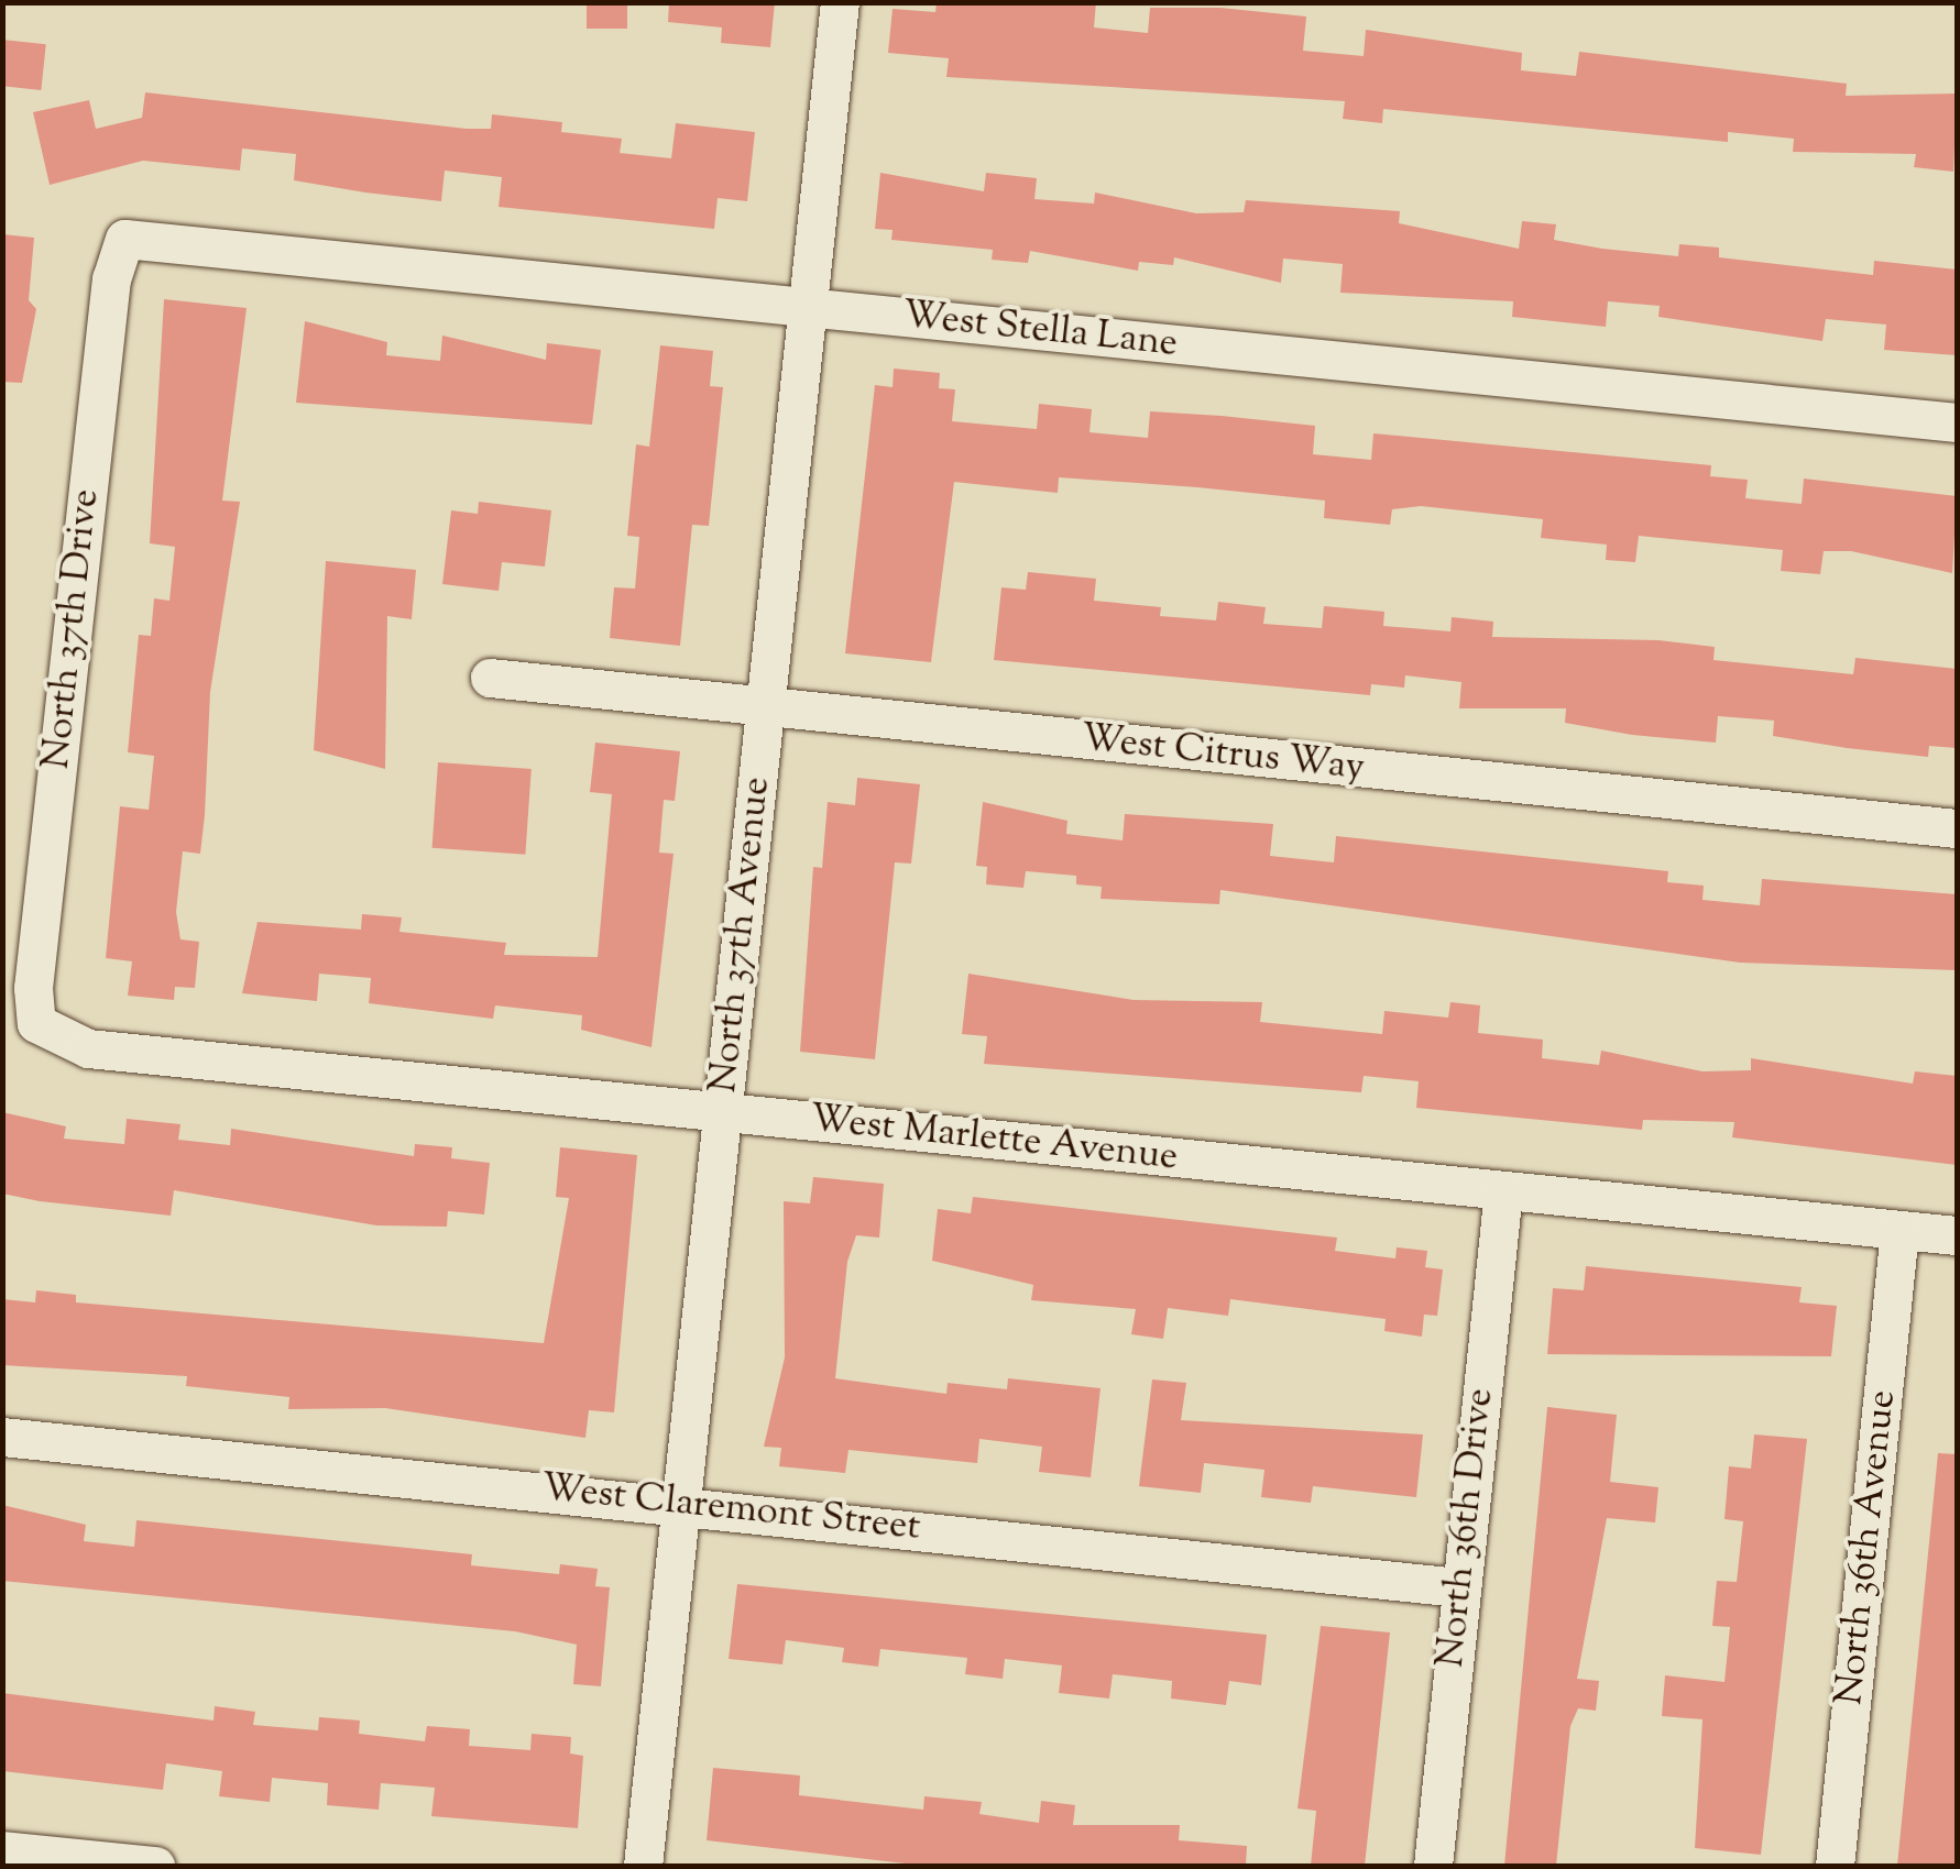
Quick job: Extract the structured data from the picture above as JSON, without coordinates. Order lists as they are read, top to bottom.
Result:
{
  "streets": {
    "street": [
      "West Stella Lane",
      "North 37th Drive",
      "West Citrus Way",
      "North 37th Avenue",
      "West Marlette Avenue",
      "West Claremont Street",
      "North 36th Drive",
      "North 36th Avenue"
    ]
  },
  "crossings": [
    ["West Stella Lane", "North 37th Drive"],
    ["West Stella Lane", "North 37th Avenue"],
    ["North 37th Drive", "West Marlette Avenue"],
    ["West Citrus Way", "North 37th Avenue"],
    ["North 37th Avenue", "West Marlette Avenue"],
    ["North 37th Avenue", "West Claremont Street"],
    ["West Marlette Avenue", "North 36th Drive"],
    ["West Marlette Avenue", "North 36th Avenue"],
    ["West Claremont Street", "North 36th Drive"]
  ]
}
